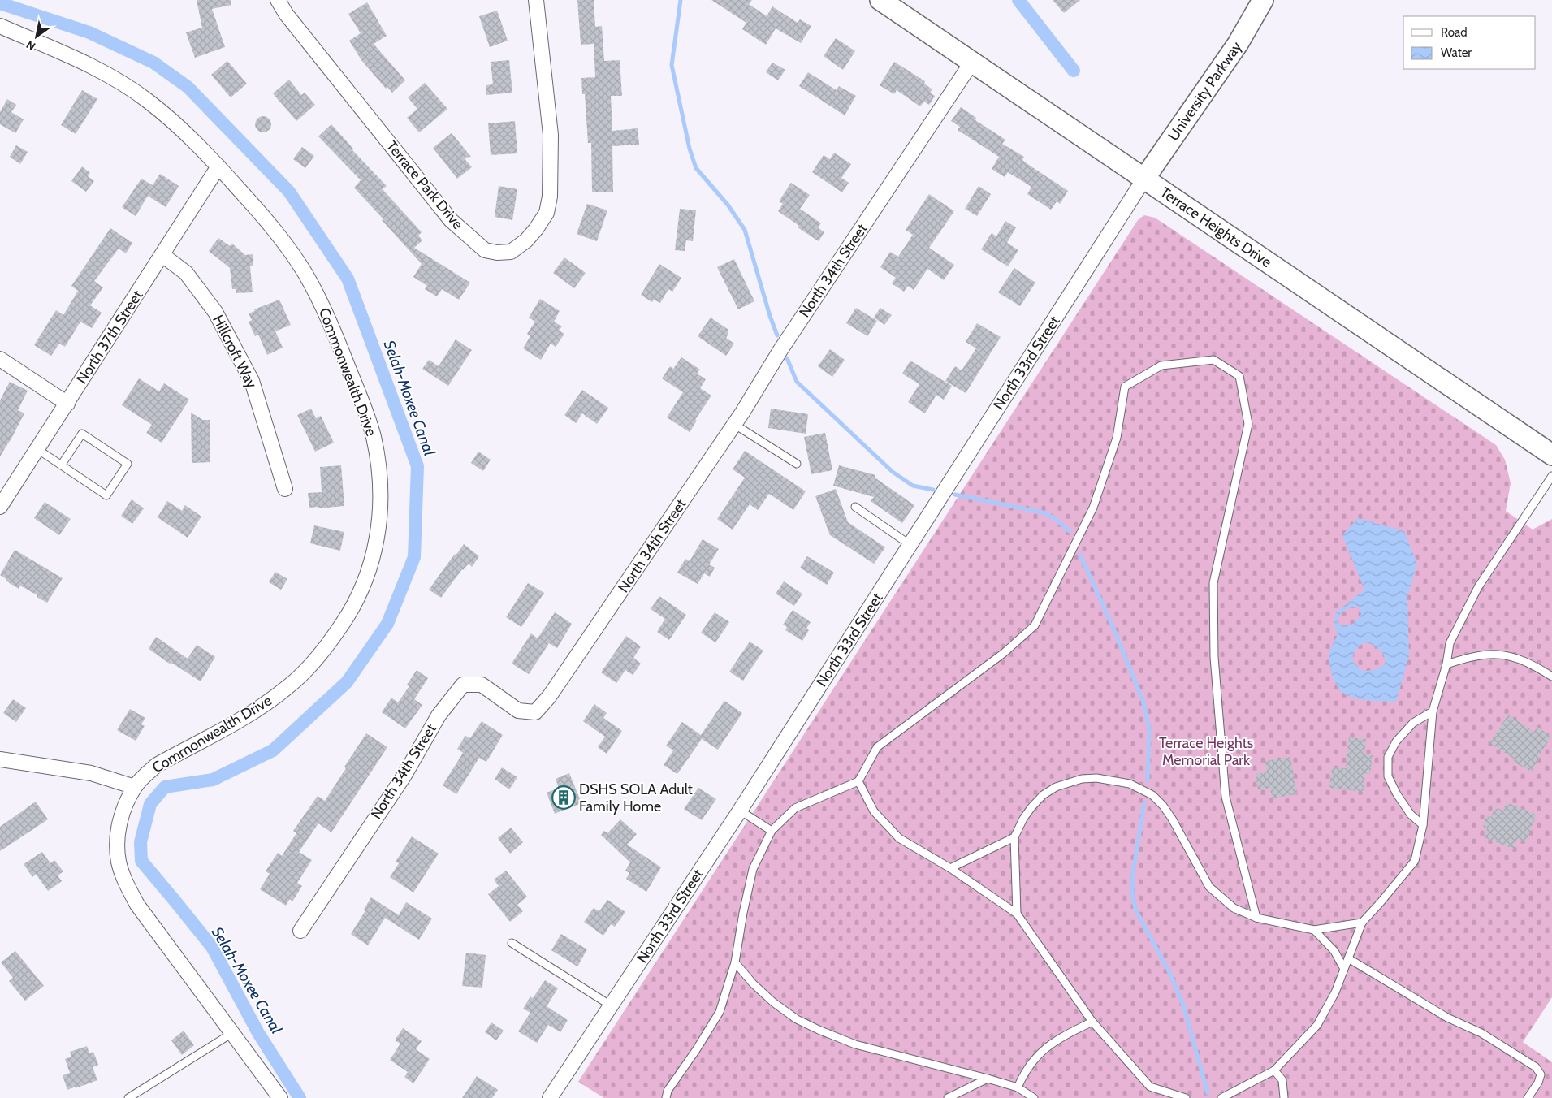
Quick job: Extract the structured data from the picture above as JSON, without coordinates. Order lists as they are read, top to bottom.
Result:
{
  "streets": {
    "main road": ["University Parkway", "Terrace Heights Drive"],
    "street": [
      "Terrace Park Drive",
      "North 34th Street",
      "North 37th Street",
      "Hillcroft Way",
      "North 33rd Street",
      "Commonwealth Drive"
    ]
  },
  "crossings": [
    ["University Parkway", "Terrace Heights Drive"],
    ["University Parkway", "North 33rd Street"],
    ["Terrace Heights Drive", "North 34th Street"],
    ["Terrace Heights Drive", "North 33rd Street"],
    ["North 37th Street", "Hillcroft Way"],
    ["North 37th Street", "Commonwealth Drive"]
  ],
  "water": ["Selah-Moxee Canal"],
  "parks": ["Terrace Heights Memorial Park"],
  "places": {
    "building": ["DSHS SOLA Adult Family Home"]
  },
  "legend": ["Road", "Water"],
  "north": "bottom left"
}
